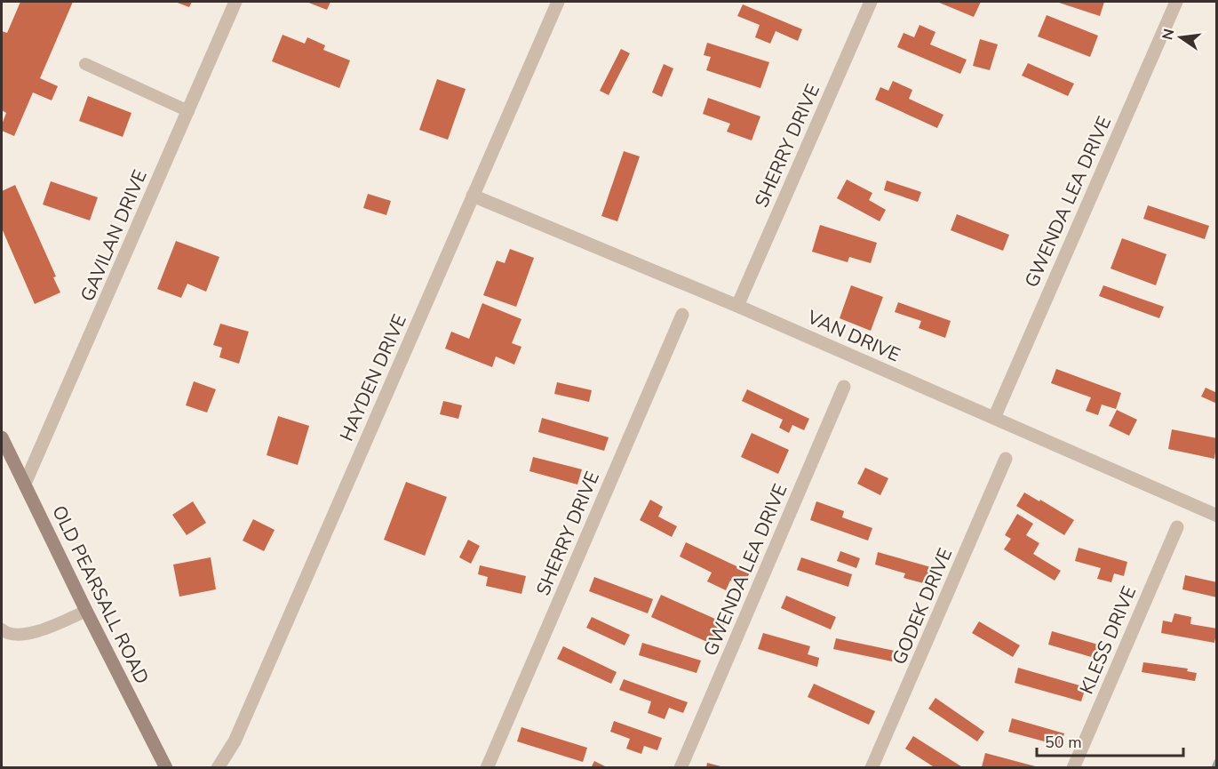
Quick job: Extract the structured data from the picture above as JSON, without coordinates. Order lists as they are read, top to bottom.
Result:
{
  "streets": {
    "main road": ["OLD PEARSALL ROAD"],
    "street": [
      "SHERRY DRIVE",
      "GWENDA LEA DRIVE",
      "GAVILAN DRIVE",
      "VAN DRIVE",
      "HAYDEN DRIVE",
      "GODEK DRIVE",
      "KLESS DRIVE"
    ]
  },
  "crossings": [
    ["SHERRY DRIVE", "VAN DRIVE"],
    ["GWENDA LEA DRIVE", "VAN DRIVE"],
    ["GAVILAN DRIVE", "OLD PEARSALL ROAD"],
    ["VAN DRIVE", "HAYDEN DRIVE"]
  ],
  "scale_bar": "50 m",
  "north": "left"
}
